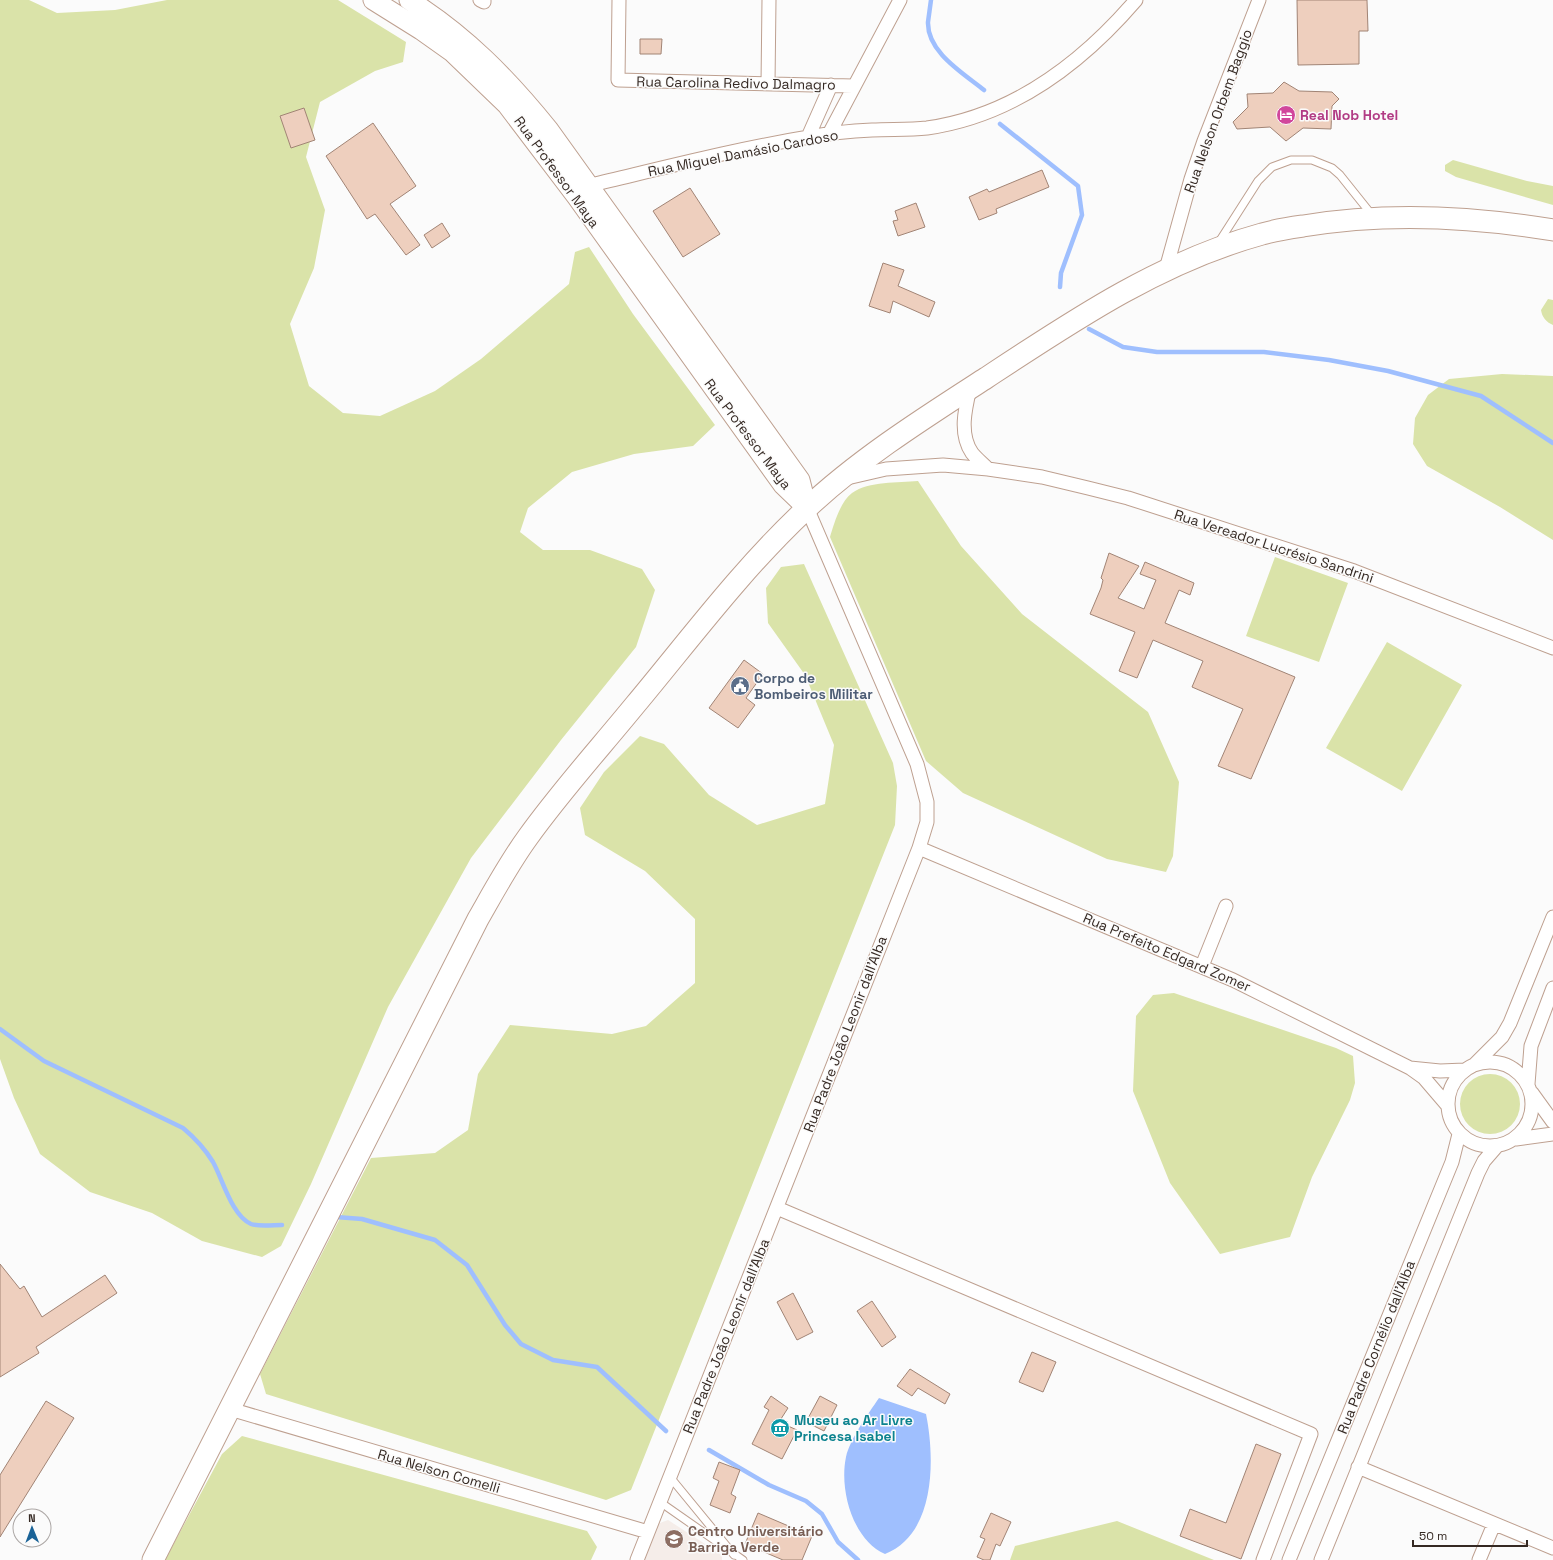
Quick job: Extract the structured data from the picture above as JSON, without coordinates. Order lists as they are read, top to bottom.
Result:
{
  "streets": {
    "main road": ["Rua Professor Maya"],
    "street": [
      "Rua Carolina Redivo Dalmagro",
      "Rua Nelson Orbem Baggio",
      "Rua Miguel Damásio Cardoso",
      "Rua Vereador Lucrésio Sandrini",
      "Rua Prefeito Edgard Zomer",
      "Rua Padre João Leonir dall'Alba",
      "Rua Padre Cornélio dall'Alba",
      "Rua Nelson Comelli"
    ]
  },
  "crossings": [
    ["Rua Miguel Damásio Cardoso", "Rua Professor Maya"],
    ["Rua Professor Maya", "Rua Padre João Leonir dall'Alba"],
    ["Rua Prefeito Edgard Zomer", "Rua Padre João Leonir dall'Alba"],
    ["Rua Prefeito Edgard Zomer", "Rua Padre Cornélio dall'Alba"],
    ["Rua Padre João Leonir dall'Alba", "Rua Nelson Comelli"]
  ],
  "places": {
    "hotel": ["Real Nob Hotel"],
    "public building": ["Corpo de Bombeiros Militar"],
    "museum": ["Museu ao Ar Livre Princesa Isabel"],
    "school or university": ["Centro Universitário Barriga Verde"]
  },
  "scale_bar": "50 m",
  "north": "top"
}
